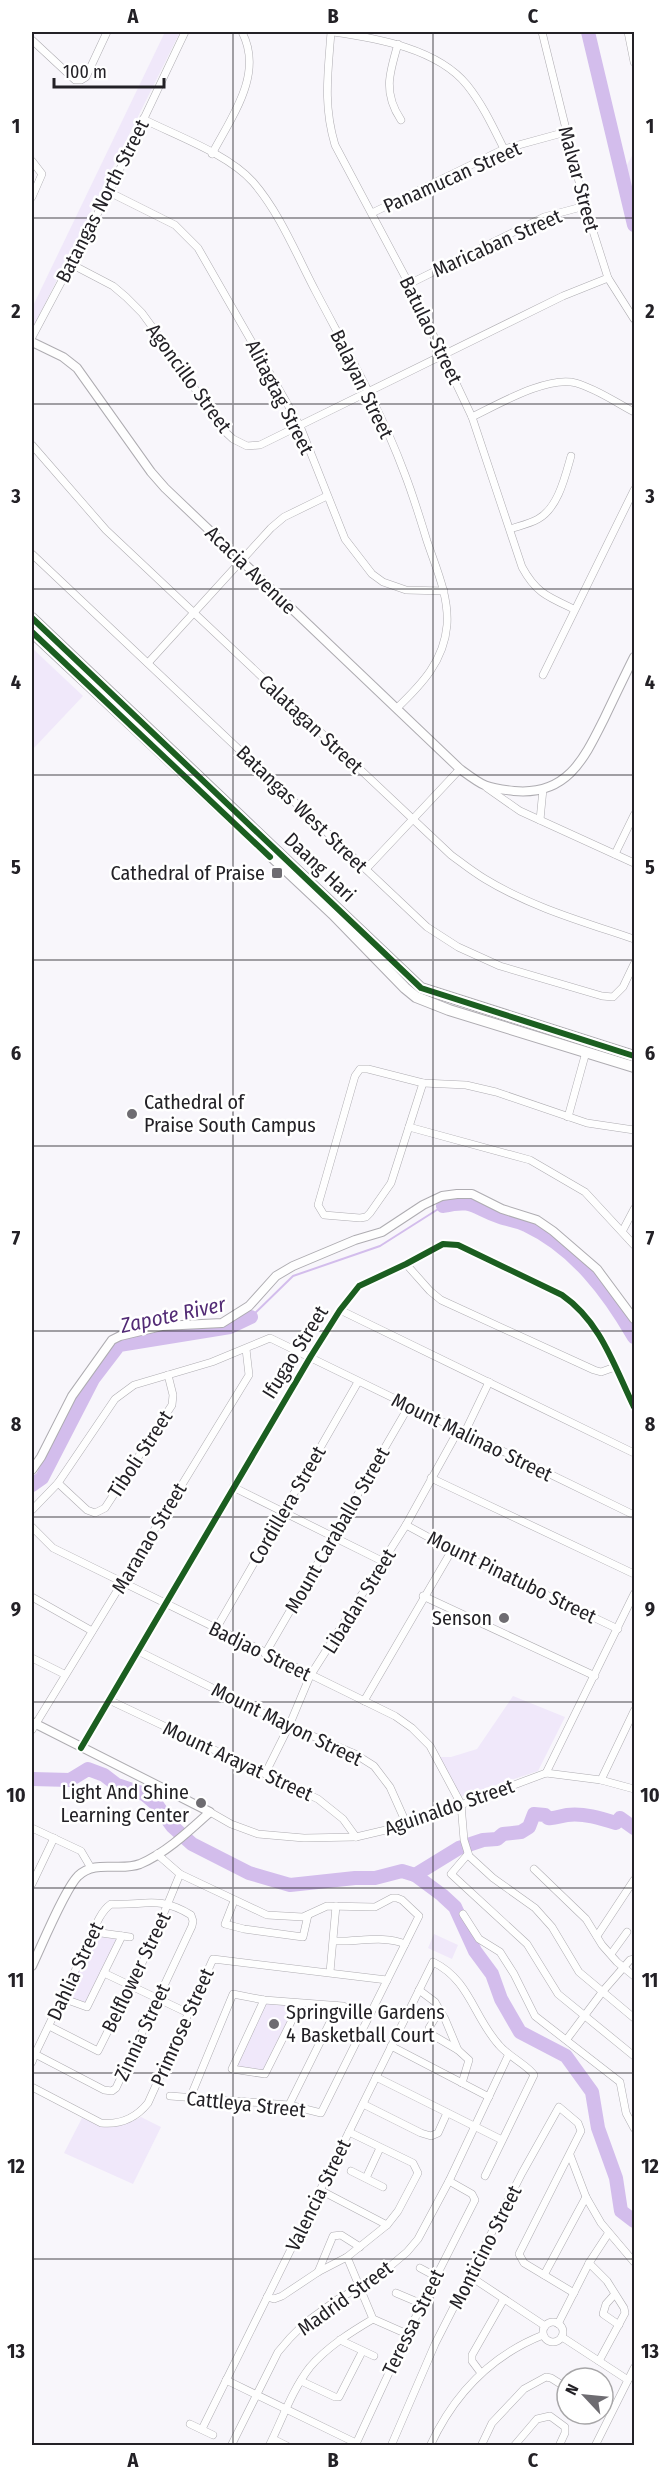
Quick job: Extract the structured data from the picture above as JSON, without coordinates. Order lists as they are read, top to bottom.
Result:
{
  "streets": {
    "main road": ["Daang Hari"],
    "street": [
      "Panamucan Street",
      "Malvar Street",
      "Batangas North Street",
      "Maricaban Street",
      "Batulao Street",
      "Agoncillo Street",
      "Balayan Street",
      "Alitagtag Street",
      "Acacia Avenue",
      "Calatagan Street",
      "Batangas West Street",
      "Ifugao Street",
      "Mount Malinao Street",
      "Tiboli Street",
      "Cordillera Street",
      "Mount Caraballo Street",
      "Maranao Street",
      "Mount Pinatubo Street",
      "Libadan Street",
      "Badjao Street",
      "Mount Mayon Street",
      "Mount Arayat Street",
      "Aguinaldo Street",
      "Dahlia Street",
      "Belflower Street",
      "Primrose Street",
      "Zinnia Street",
      "Cattleya Street",
      "Valencia Street",
      "Monticino Street",
      "Madrid Street",
      "Teressa Street"
    ]
  },
  "crossings": [
    ["Panamucan Street", "Malvar Street"],
    ["Panamucan Street", "Batulao Street"],
    ["Malvar Street", "Maricaban Street"],
    ["Malvar Street", "Agoncillo Street"],
    ["Batangas North Street", "Agoncillo Street"],
    ["Batangas North Street", "Balayan Street"],
    ["Batangas North Street", "Alitagtag Street"],
    ["Maricaban Street", "Batulao Street"],
    ["Batulao Street", "Agoncillo Street"],
    ["Agoncillo Street", "Balayan Street"],
    ["Agoncillo Street", "Alitagtag Street"],
    ["Balayan Street", "Alitagtag Street"],
    ["Balayan Street", "Acacia Avenue"],
    ["Ifugao Street", "Mount Malinao Street"],
    ["Ifugao Street", "Badjao Street"],
    ["Ifugao Street", "Mount Mayon Street"],
    ["Ifugao Street", "Mount Arayat Street"],
    ["Ifugao Street", "Aguinaldo Street"],
    ["Mount Malinao Street", "Tiboli Street"],
    ["Mount Malinao Street", "Cordillera Street"],
    ["Mount Malinao Street", "Mount Caraballo Street"],
    ["Mount Malinao Street", "Maranao Street"],
    ["Mount Malinao Street", "Libadan Street"],
    ["Cordillera Street", "Badjao Street"],
    ["Mount Caraballo Street", "Badjao Street"],
    ["Maranao Street", "Badjao Street"],
    ["Maranao Street", "Aguinaldo Street"],
    ["Mount Pinatubo Street", "Libadan Street"],
    ["Libadan Street", "Badjao Street"],
    ["Libadan Street", "Mount Mayon Street"],
    ["Libadan Street", "Mount Arayat Street"],
    ["Badjao Street", "Aguinaldo Street"],
    ["Mount Mayon Street", "Aguinaldo Street"],
    ["Mount Arayat Street", "Aguinaldo Street"],
    ["Dahlia Street", "Belflower Street"],
    ["Dahlia Street", "Zinnia Street"],
    ["Belflower Street", "Zinnia Street"],
    ["Valencia Street", "Madrid Street"],
    ["Madrid Street", "Teressa Street"]
  ],
  "water": ["Zapote River"],
  "places": {
    "transit": ["Cathedral of Praise"],
    "other": [
      "Cathedral of Praise South Campus",
      "Senson",
      "Light And Shine Learning Center",
      "Springville Gardens 4 Basketball Court"
    ]
  },
  "scale_bar": "100 m",
  "north": "top left",
  "grid": {
    "columns": ["A", "B", "C"],
    "rows": [
      "1",
      "2",
      "3",
      "4",
      "5",
      "6",
      "7",
      "8",
      "9",
      "10",
      "11",
      "12",
      "13"
    ]
  }
}
